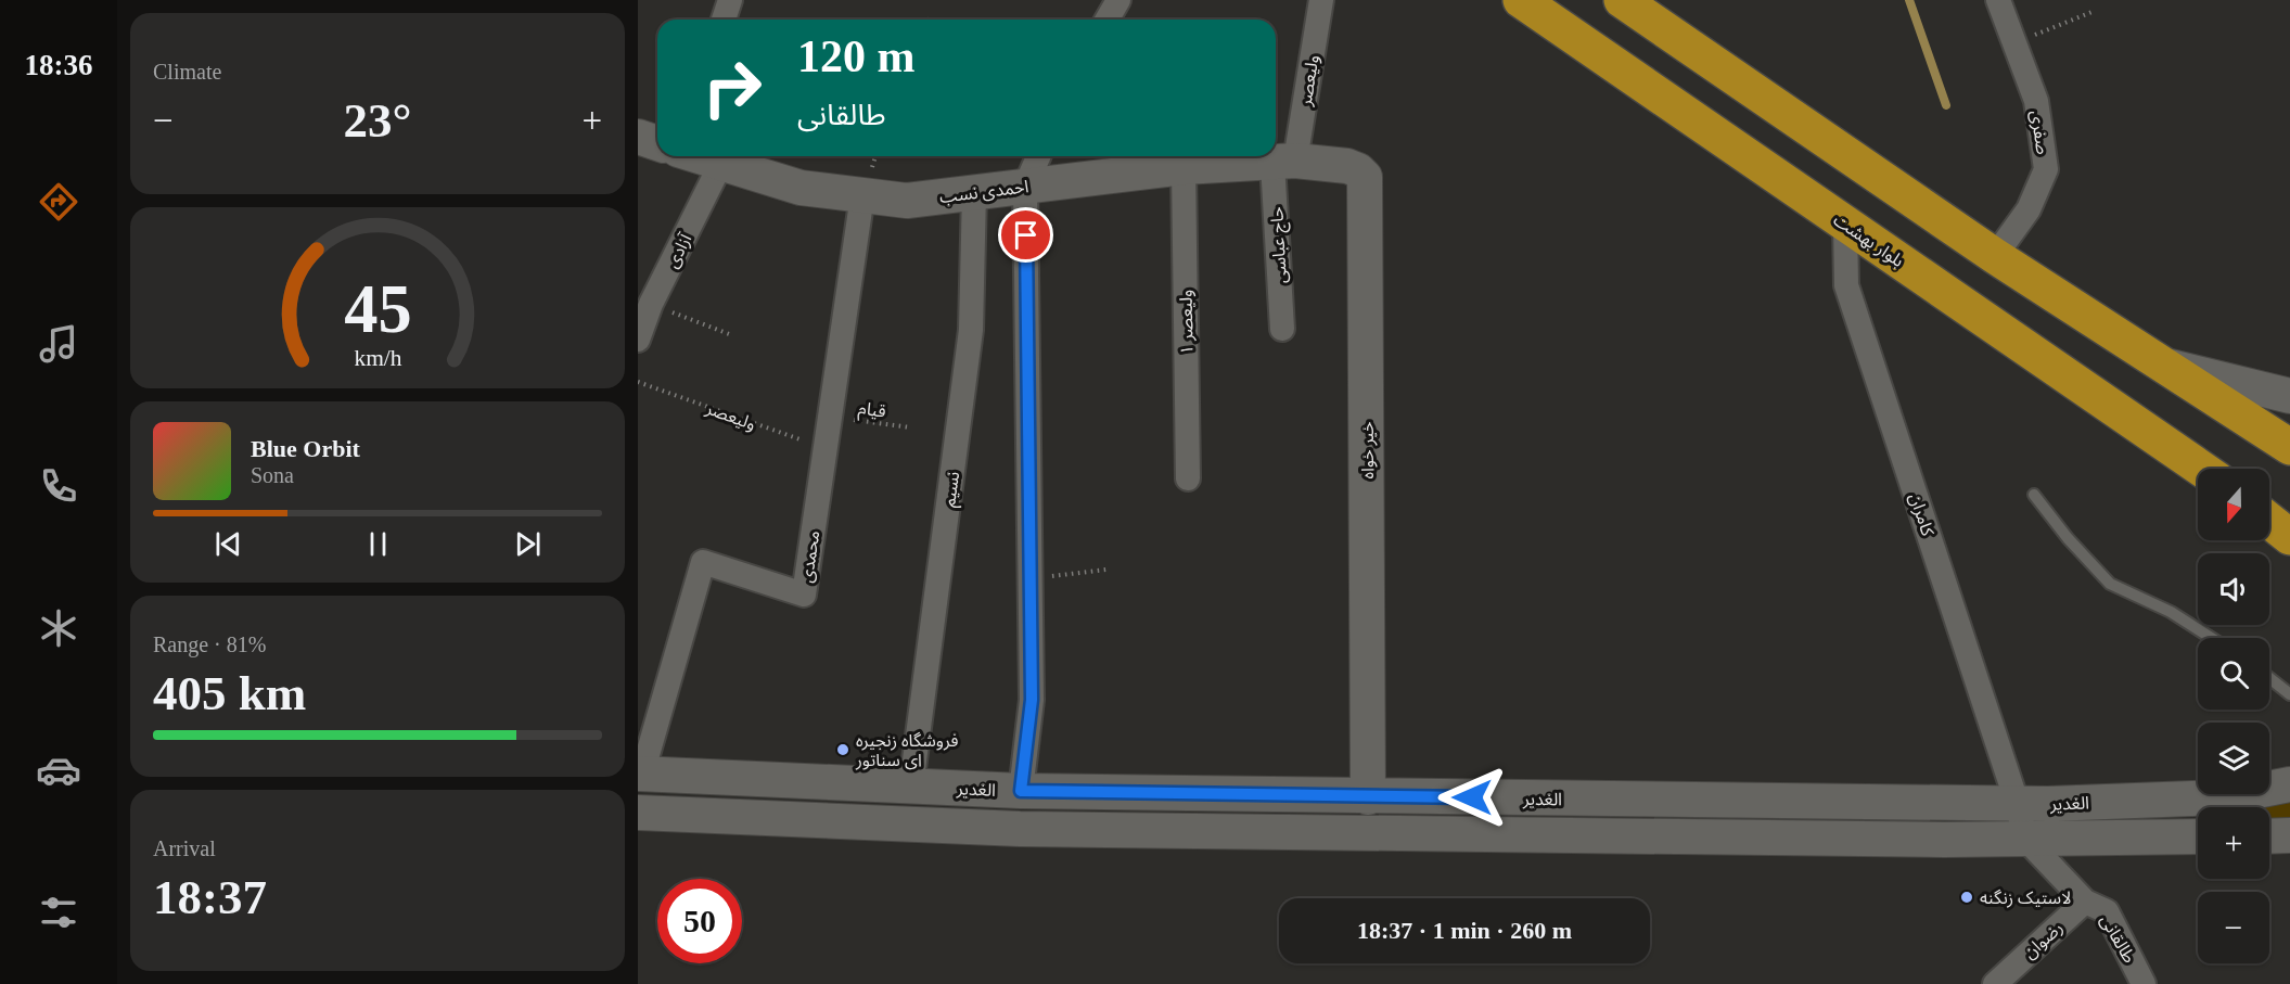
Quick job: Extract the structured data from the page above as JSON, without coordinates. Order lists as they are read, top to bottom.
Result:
{
  "streets": {
    "highway": ["بلوار بهشت"],
    "main road": ["احمدی نسب", "خیر خواه", "الغدیر"],
    "street": [
      "ولیعصر",
      "صفری",
      "حاج عباسی",
      "آزادی",
      "ولیعصر ۱",
      "نسیم",
      "کامران",
      "محمدی",
      "طالقانی",
      "رضوان"
    ],
    "path": ["قیام"]
  },
  "crossings": [
    ["ولیعصر", "احمدی نسب"],
    ["ولیعصر", "حاج عباسی"],
    ["ولیعصر", "خیر خواه"],
    ["ولیعصر", "محمدی"],
    ["احمدی نسب", "حاج عباسی"],
    ["احمدی نسب", "آزادی"],
    ["احمدی نسب", "ولیعصر ۱"],
    ["احمدی نسب", "خیر خواه"],
    ["احمدی نسب", "نسیم"],
    ["احمدی نسب", "محمدی"],
    ["بلوار بهشت", "کامران"],
    ["حاج عباسی", "خیر خواه"],
    ["قیام", "محمدی"],
    ["خیر خواه", "الغدیر"],
    ["نسیم", "الغدیر"],
    ["کامران", "الغدیر"],
    ["محمدی", "الغدیر"],
    ["طالقانی", "رضوان"]
  ],
  "places": ["فروشگاه زنجیره ای سناتور", "لاستیک زنگنه"],
  "north": "bottom",
  "page": {
    "tabs": "18:36",
    "tile": [
      "Climate",
      ["Range · 81%", "405 km"],
      ["Arrival", "18:37"]
    ],
    "turn": ["120 m", "طالقانی"],
    "heat": ["−", "23°", "+"],
    "song": ["Blue Orbit", "Sona"],
    "map_buttons": ["+", "−"],
    "limit": "50",
    "trip": "18:37 · 1 min · 260 m",
    "gauge": ["45", "km/h"]
  }
}
